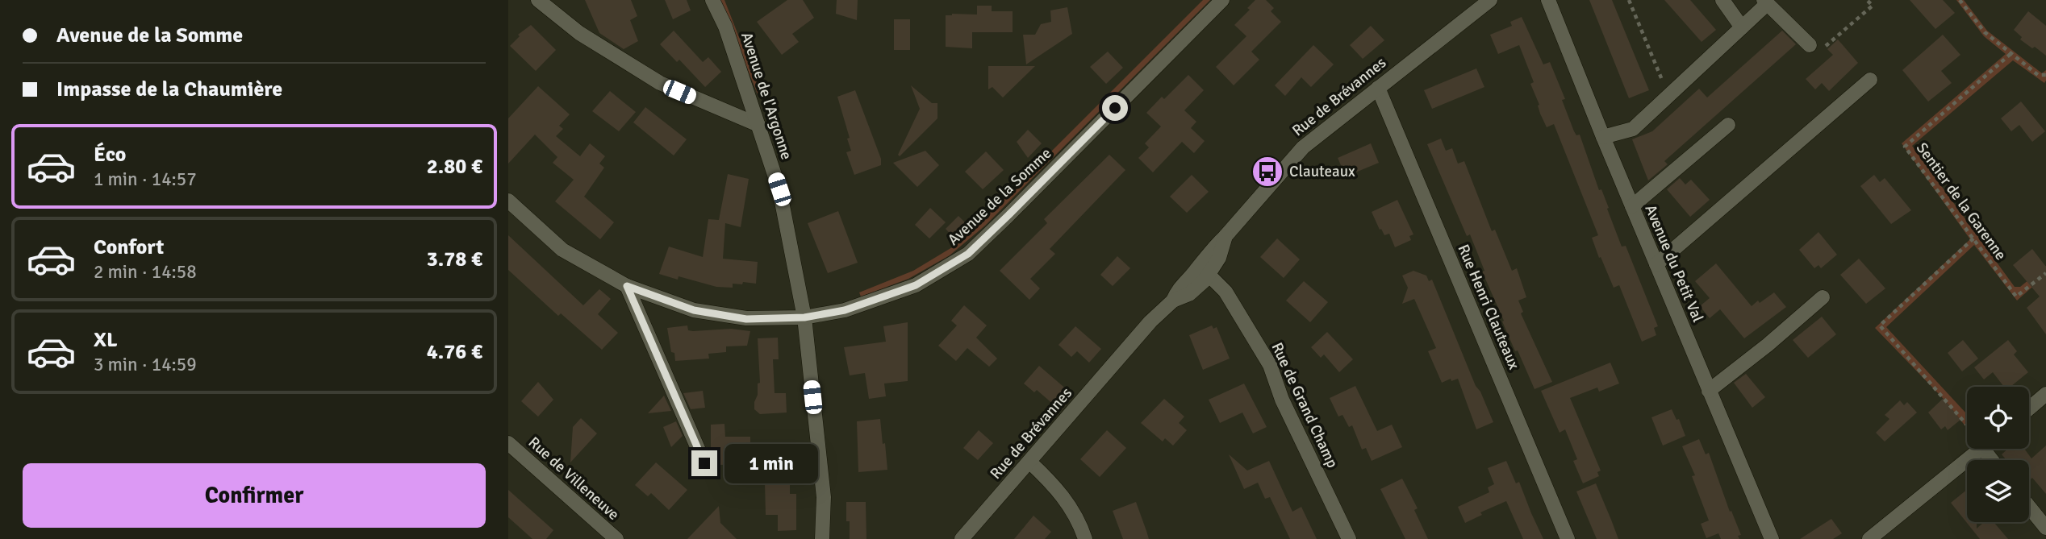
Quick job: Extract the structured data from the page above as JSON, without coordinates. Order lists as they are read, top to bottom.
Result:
{
  "streets": {
    "street": [
      "Avenue de l'Argonne",
      "Rue de Brévannes",
      "Avenue de la Somme",
      "Avenue du Petit Val",
      "Rue Henri Clauteaux",
      "Rue de Grand Champ",
      "Rue de Villeneuve"
    ],
    "path": ["Sentier de la Garenne"]
  },
  "crossings": [
    ["Avenue de l'Argonne", "Avenue de la Somme"],
    ["Rue de Brévannes", "Rue Henri Clauteaux"],
    ["Rue de Brévannes", "Rue de Grand Champ"]
  ],
  "places": {
    "bus stop": ["Clauteaux"]
  },
  "page": {
    "banner": ["Avenue de la Somme", "Impasse de la Chaumière"],
    "list": [
      {
        "name": "Éco",
        "note": "1 min · 14:57",
        "value": "2.80 €"
      },
      {
        "name": "Confort",
        "note": "2 min · 14:58",
        "value": "3.78 €"
      },
      {
        "name": "XL",
        "note": "3 min · 14:59",
        "value": "4.76 €"
      }
    ],
    "bubble": "1 min",
    "buttons": "Confirmer"
  }
}
